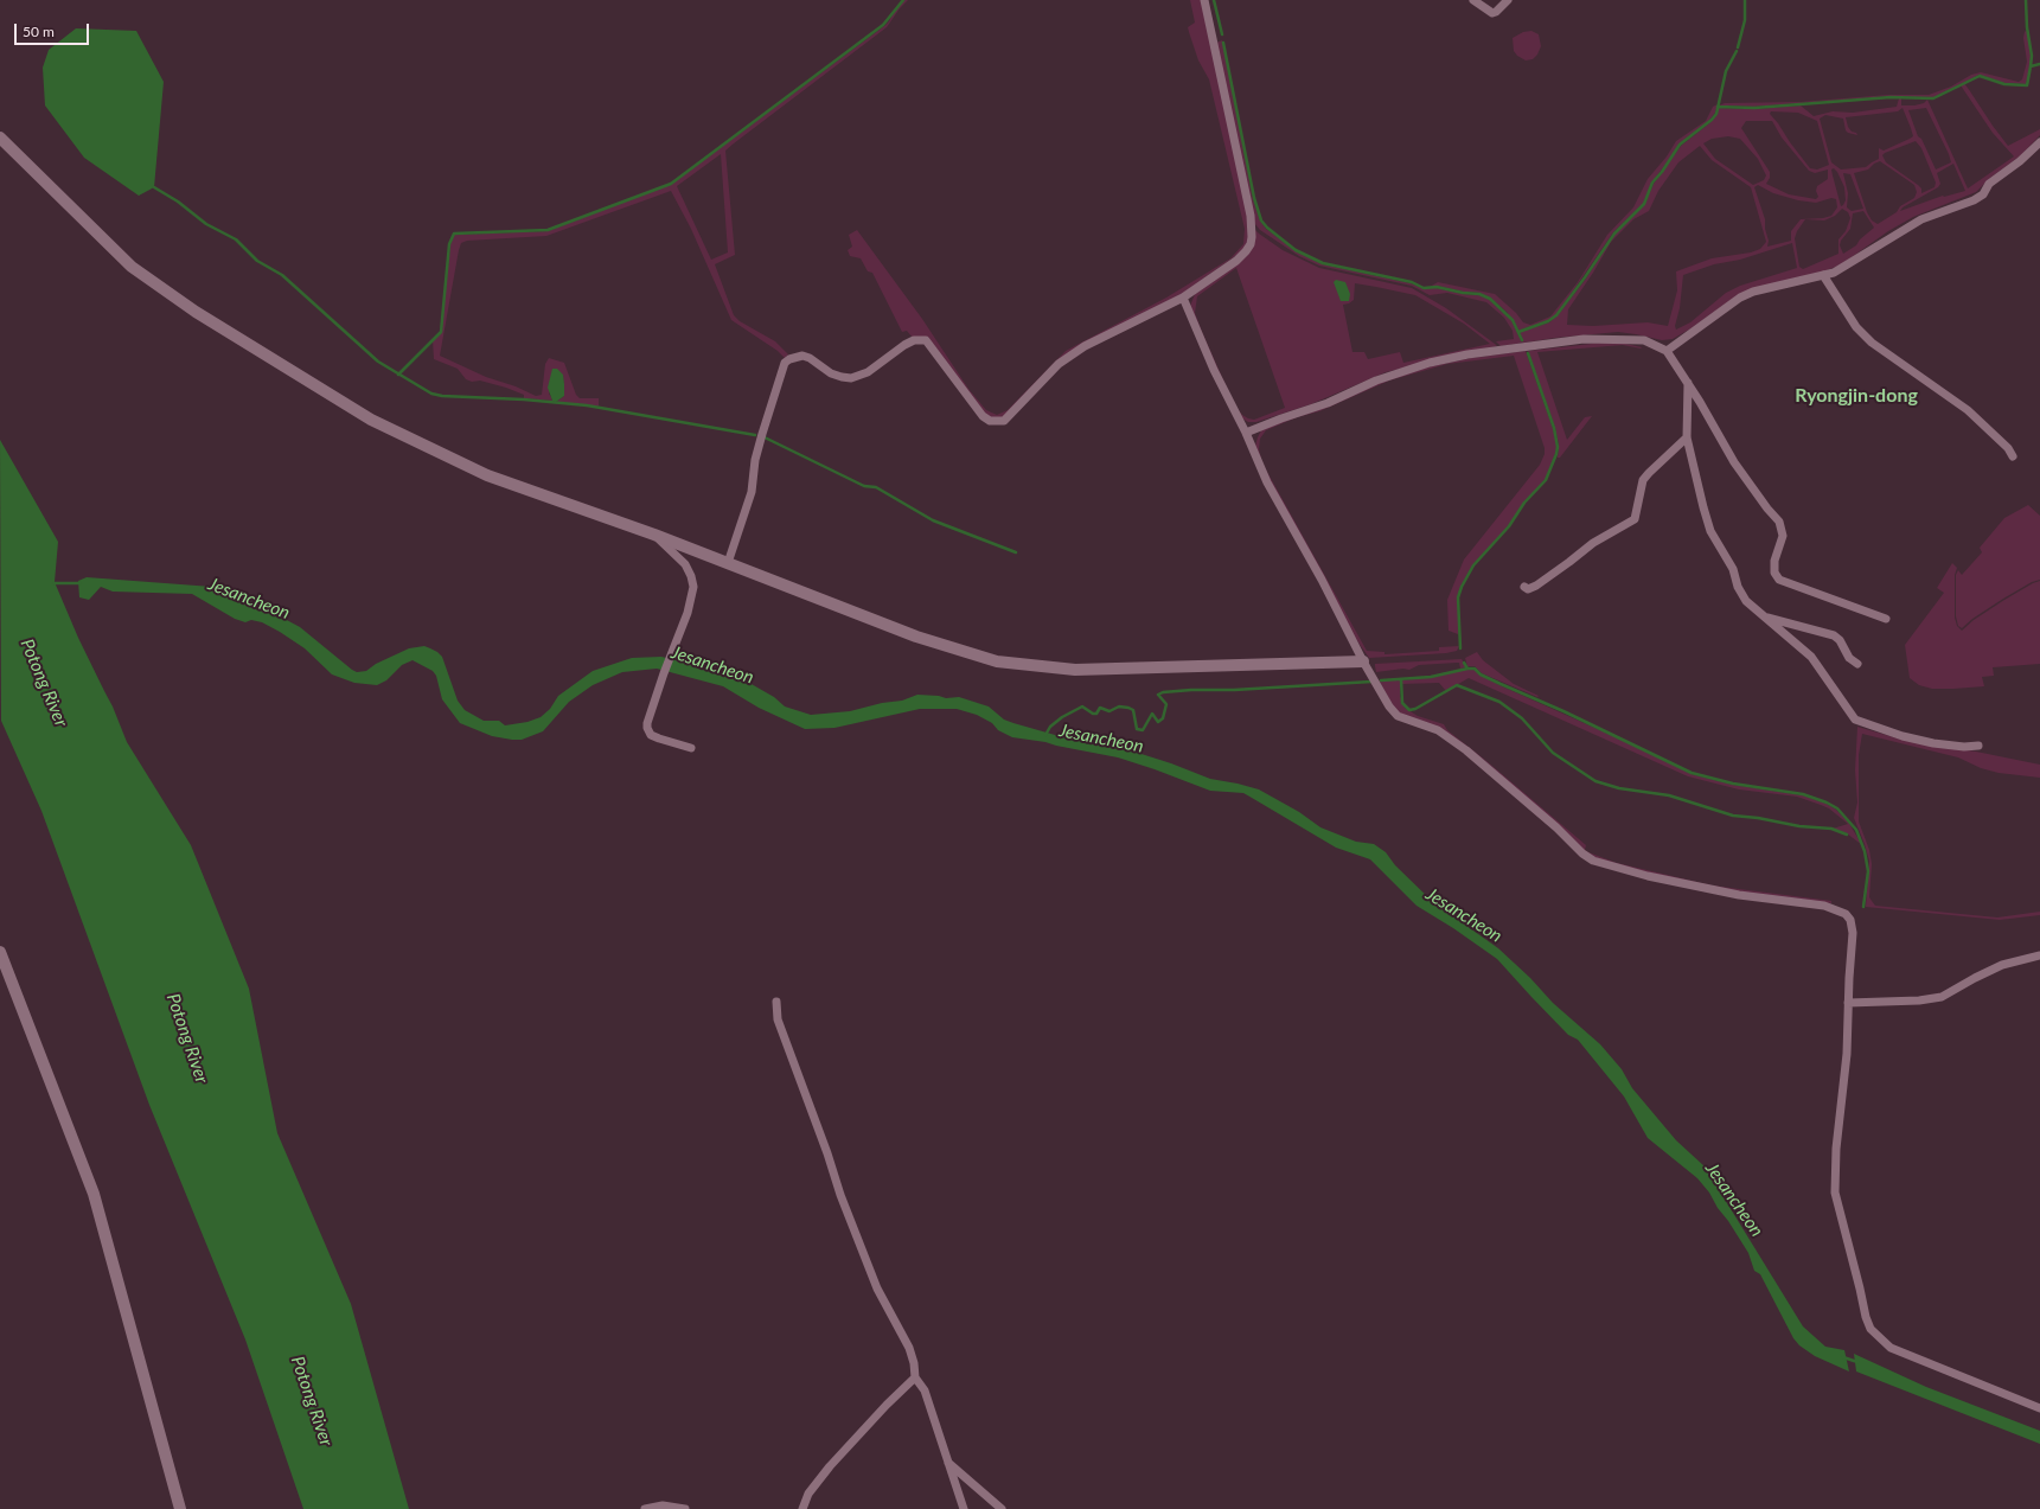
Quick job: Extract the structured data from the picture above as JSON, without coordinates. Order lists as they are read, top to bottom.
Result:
{
  "districts": ["Ryongjin-dong"],
  "water": ["Jesancheon", "Potong River"],
  "scale_bar": "50 m"
}
